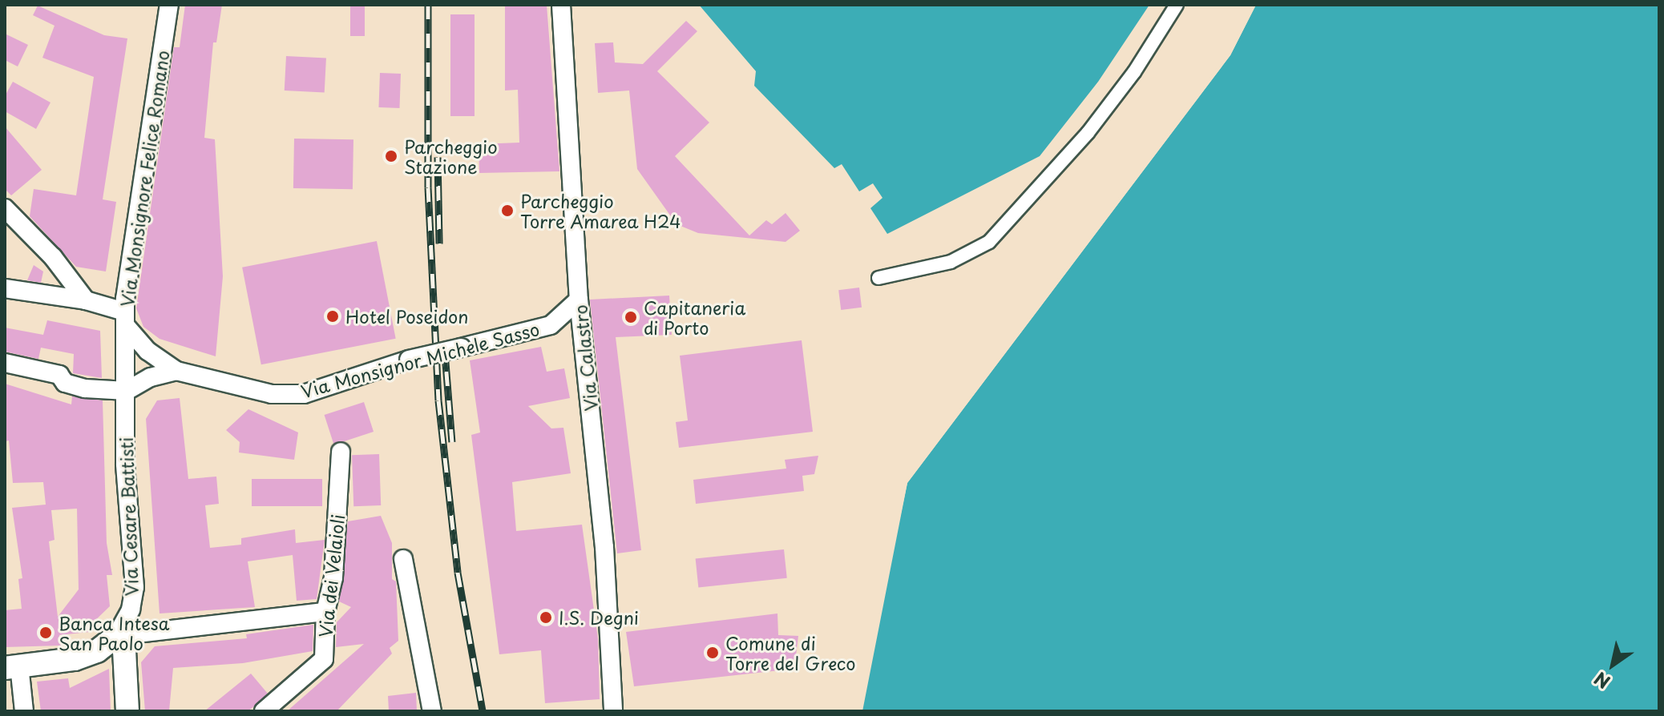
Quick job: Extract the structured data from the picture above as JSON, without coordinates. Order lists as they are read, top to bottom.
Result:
{
  "streets": {
    "street": [
      "Via Monsignore Felice Romano",
      "Via Calastro",
      "Via Monsignor Michele Sasso",
      "Via Cesare Battisti",
      "Via dei Velaioli"
    ]
  },
  "crossings": [
    ["Via Monsignore Felice Romano", "Via Monsignor Michele Sasso"],
    ["Via Monsignore Felice Romano", "Via Cesare Battisti"],
    ["Via Calastro", "Via Monsignor Michele Sasso"]
  ],
  "places": [
    "Parcheggio Stazione",
    "Parcheggio Torre Amarea H24",
    "Hotel Poseidon",
    "Capitaneria di Porto",
    "I.S. Degni",
    "Banca Intesa San Paolo",
    "Comune di Torre del Greco"
  ],
  "north": "bottom left"
}
